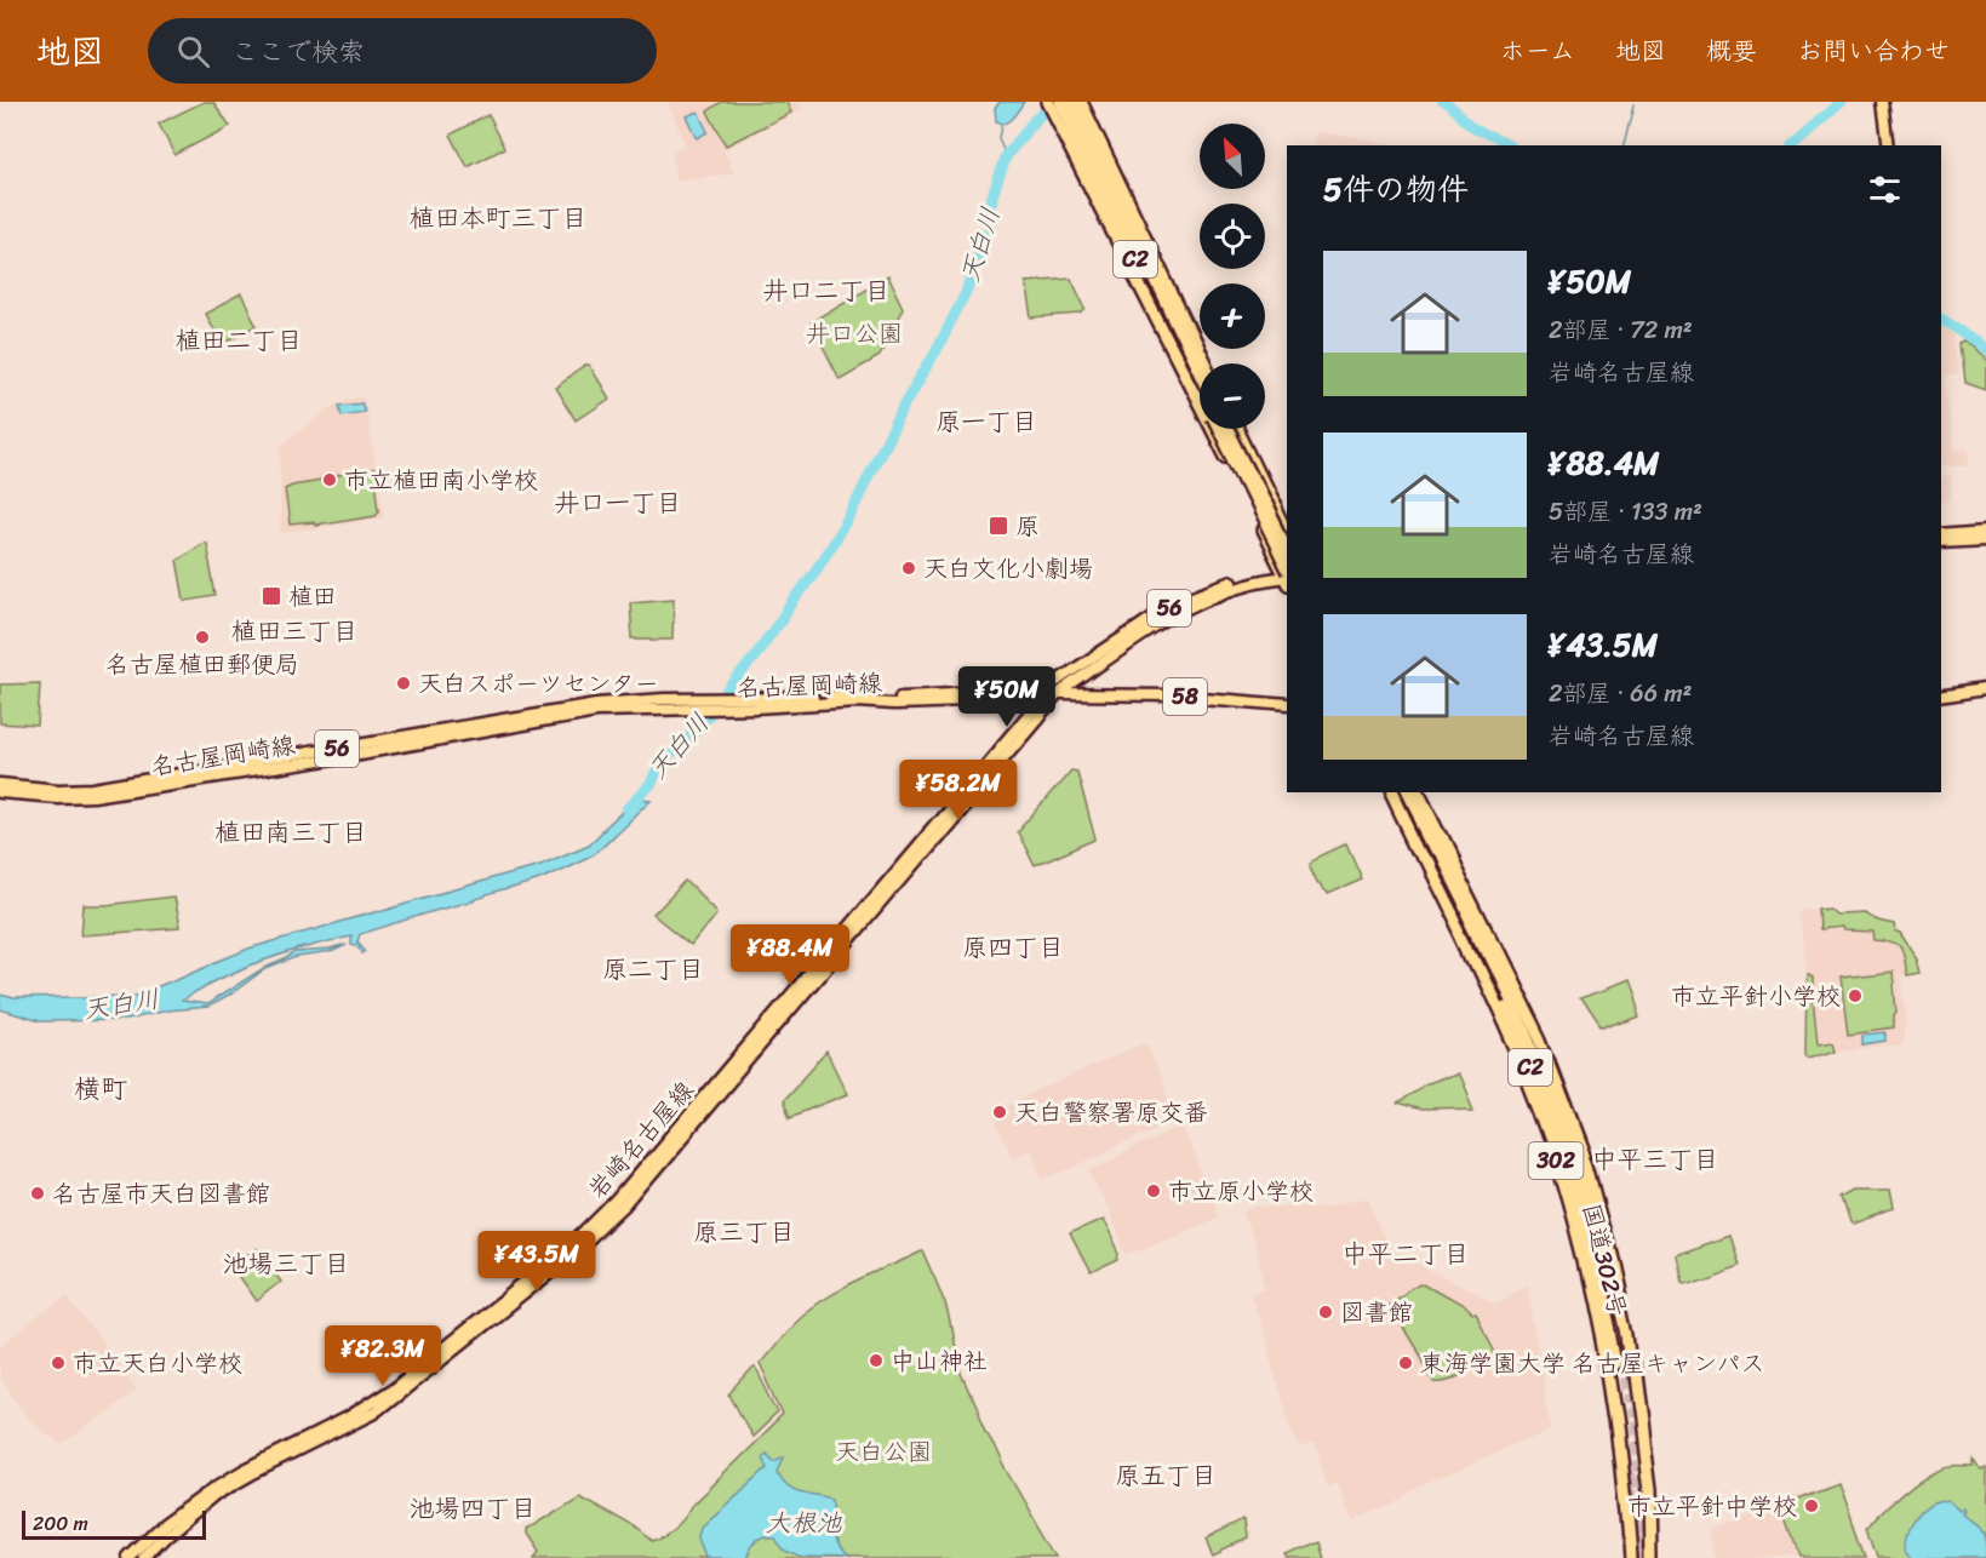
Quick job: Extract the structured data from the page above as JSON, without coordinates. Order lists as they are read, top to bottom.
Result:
{
  "streets": {
    "highway": ["C2", "302", "国道302号"],
    "main road": [
      "56",
      "名古屋岡崎線",
      "58",
      "岩崎名古屋線"
    ]
  },
  "crossings": [
    ["C2", "56"],
    ["C2", "名古屋岡崎線"],
    ["56", "名古屋岡崎線"],
    ["56", "58"],
    ["56", "岩崎名古屋線"],
    ["名古屋岡崎線", "58"],
    ["名古屋岡崎線", "岩崎名古屋線"],
    ["58", "岩崎名古屋線"]
  ],
  "districts": [
    "植田本町三丁目",
    "井口二丁目",
    "植田二丁目",
    "原一丁目",
    "井口一丁目",
    "植田三丁目",
    "植田南三丁目",
    "原四丁目",
    "原二丁目",
    "横町",
    "中平三丁目",
    "原三丁目",
    "中平二丁目",
    "池場三丁目",
    "原五丁目",
    "池場四丁目"
  ],
  "water": ["天白川", "大根池"],
  "parks": ["井口公園", "天白公園"],
  "places": {
    "other": [
      "市立植田南小学校",
      "天白文化小劇場",
      "名古屋植田郵便局",
      "天白スポーツセンター",
      "市立平針小学校",
      "天白警察署原交番",
      "市立原小学校",
      "名古屋市天白図書館",
      "図書館",
      "中山神社",
      "市立天白小学校",
      "東海学園大学 名古屋キャンパス",
      "市立平針中学校"
    ],
    "transit": ["原", "植田"]
  },
  "scale_bar": "200 m",
  "north": "top left",
  "page": {
    "header": "地図",
    "search": "ここで検索",
    "nav": [
      "ホーム",
      "地図",
      "概要",
      "お問い合わせ"
    ],
    "map_buttons": ["+", "−"],
    "heading": "5件の物件",
    "list": [
      {
        "name": "¥50M",
        "note": "2部屋 · 72 m² · 岩崎名古屋線"
      },
      {
        "name": "¥88.4M",
        "note": "5部屋 · 133 m² · 岩崎名古屋線"
      },
      {
        "name": "¥43.5M",
        "note": "2部屋 · 66 m² · 岩崎名古屋線"
      }
    ],
    "price": [
      "¥50M",
      "¥58.2M",
      "¥88.4M",
      "¥43.5M",
      "¥82.3M"
    ],
    "scale": "200 m"
  }
}
